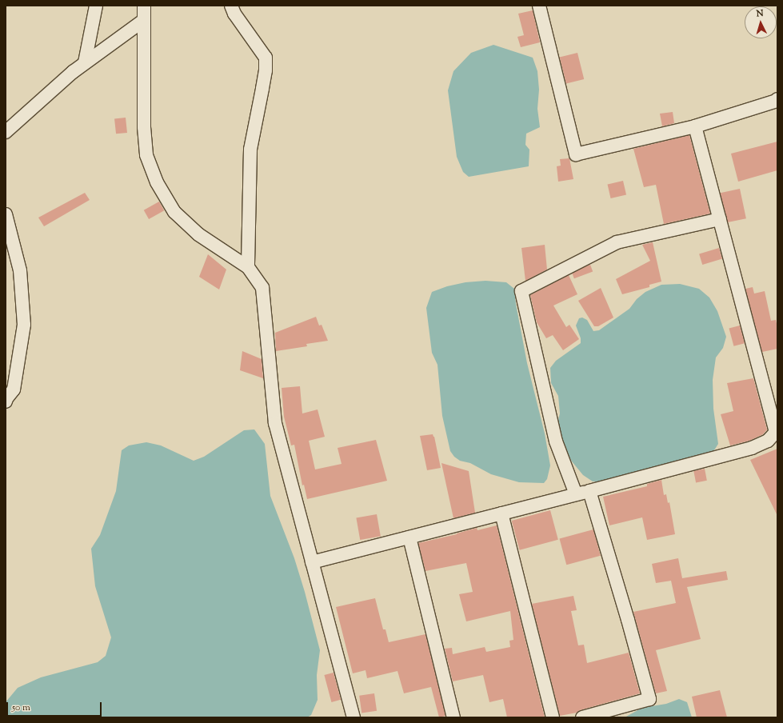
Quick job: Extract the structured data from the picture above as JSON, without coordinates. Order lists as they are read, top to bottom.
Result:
{
  "scale_bar": "50 m",
  "north": "top"
}
